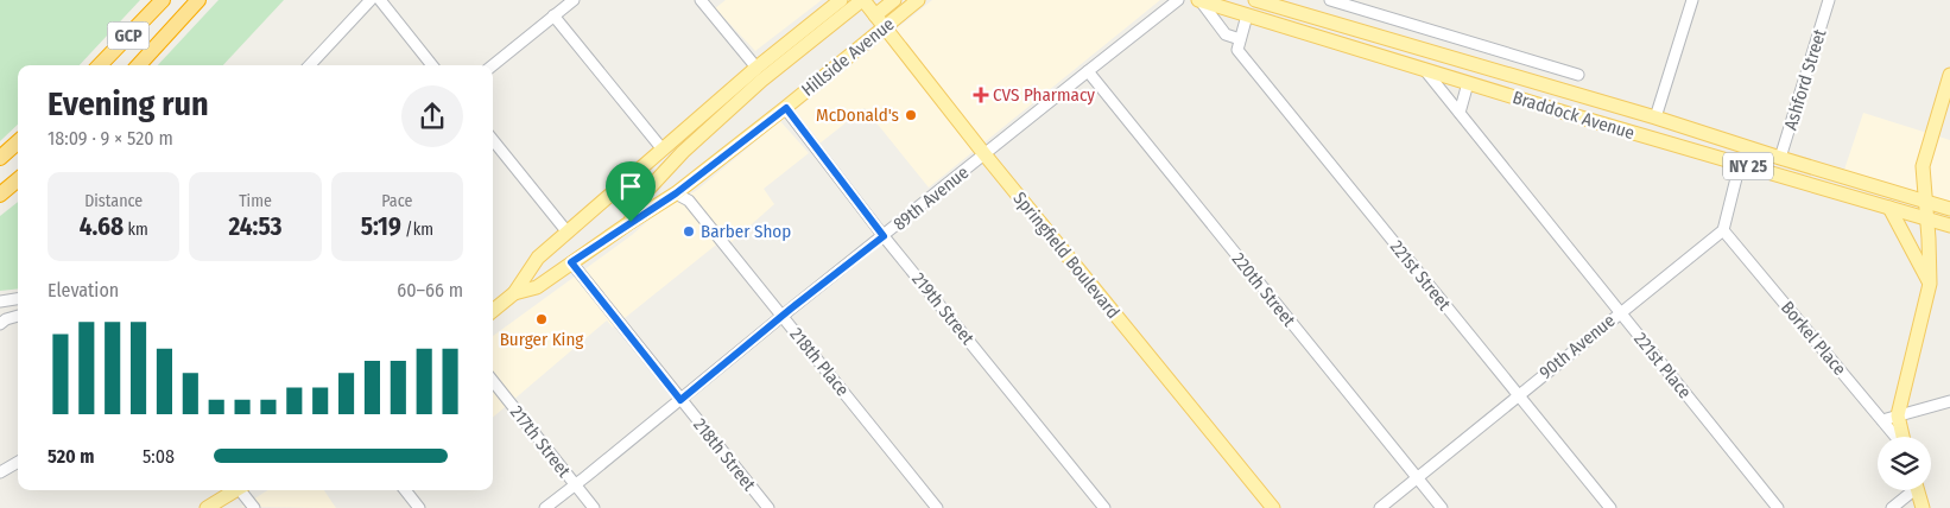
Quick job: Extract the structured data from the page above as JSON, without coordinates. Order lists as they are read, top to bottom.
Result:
{
  "streets": {
    "highway": ["GCP"],
    "main road": [
      "Hillside Avenue",
      "Braddock Avenue",
      "NY 25",
      "Springfield Boulevard"
    ],
    "street": [
      "Ashford Street",
      "89th Avenue",
      "221st Street",
      "220th Street",
      "219th Street",
      "Borkel Place",
      "90th Avenue",
      "218th Place",
      "221st Place",
      "217th Street",
      "218th Street"
    ]
  },
  "crossings": [
    ["Hillside Avenue", "Springfield Boulevard"],
    ["Hillside Avenue", "219th Street"],
    ["Hillside Avenue", "218th Place"],
    ["Hillside Avenue", "218th Street"],
    ["Ashford Street", "Braddock Avenue"],
    ["Braddock Avenue", "221st Place"],
    ["89th Avenue", "Springfield Boulevard"],
    ["89th Avenue", "220th Street"],
    ["89th Avenue", "219th Street"],
    ["89th Avenue", "218th Place"],
    ["89th Avenue", "217th Street"],
    ["89th Avenue", "218th Street"],
    ["221st Street", "90th Avenue"],
    ["220th Street", "90th Avenue"],
    ["Borkel Place", "90th Avenue"],
    ["90th Avenue", "221st Place"]
  ],
  "places": {
    "health": ["CVS Pharmacy"],
    "other": ["McDonald's", "Barber Shop", "Burger King"]
  },
  "page": {
    "heading": ["Evening run", "18:09 · 9 × 520 m"],
    "stats": [
      ["Distance", "4.68 km"],
      ["Time", "24:53"],
      ["Pace", "5:19 /km"]
    ],
    "chart": ["Elevation", "60–66 m"],
    "list": [
      {
        "name": "520 m",
        "note": "5:08"
      }
    ]
  }
}
